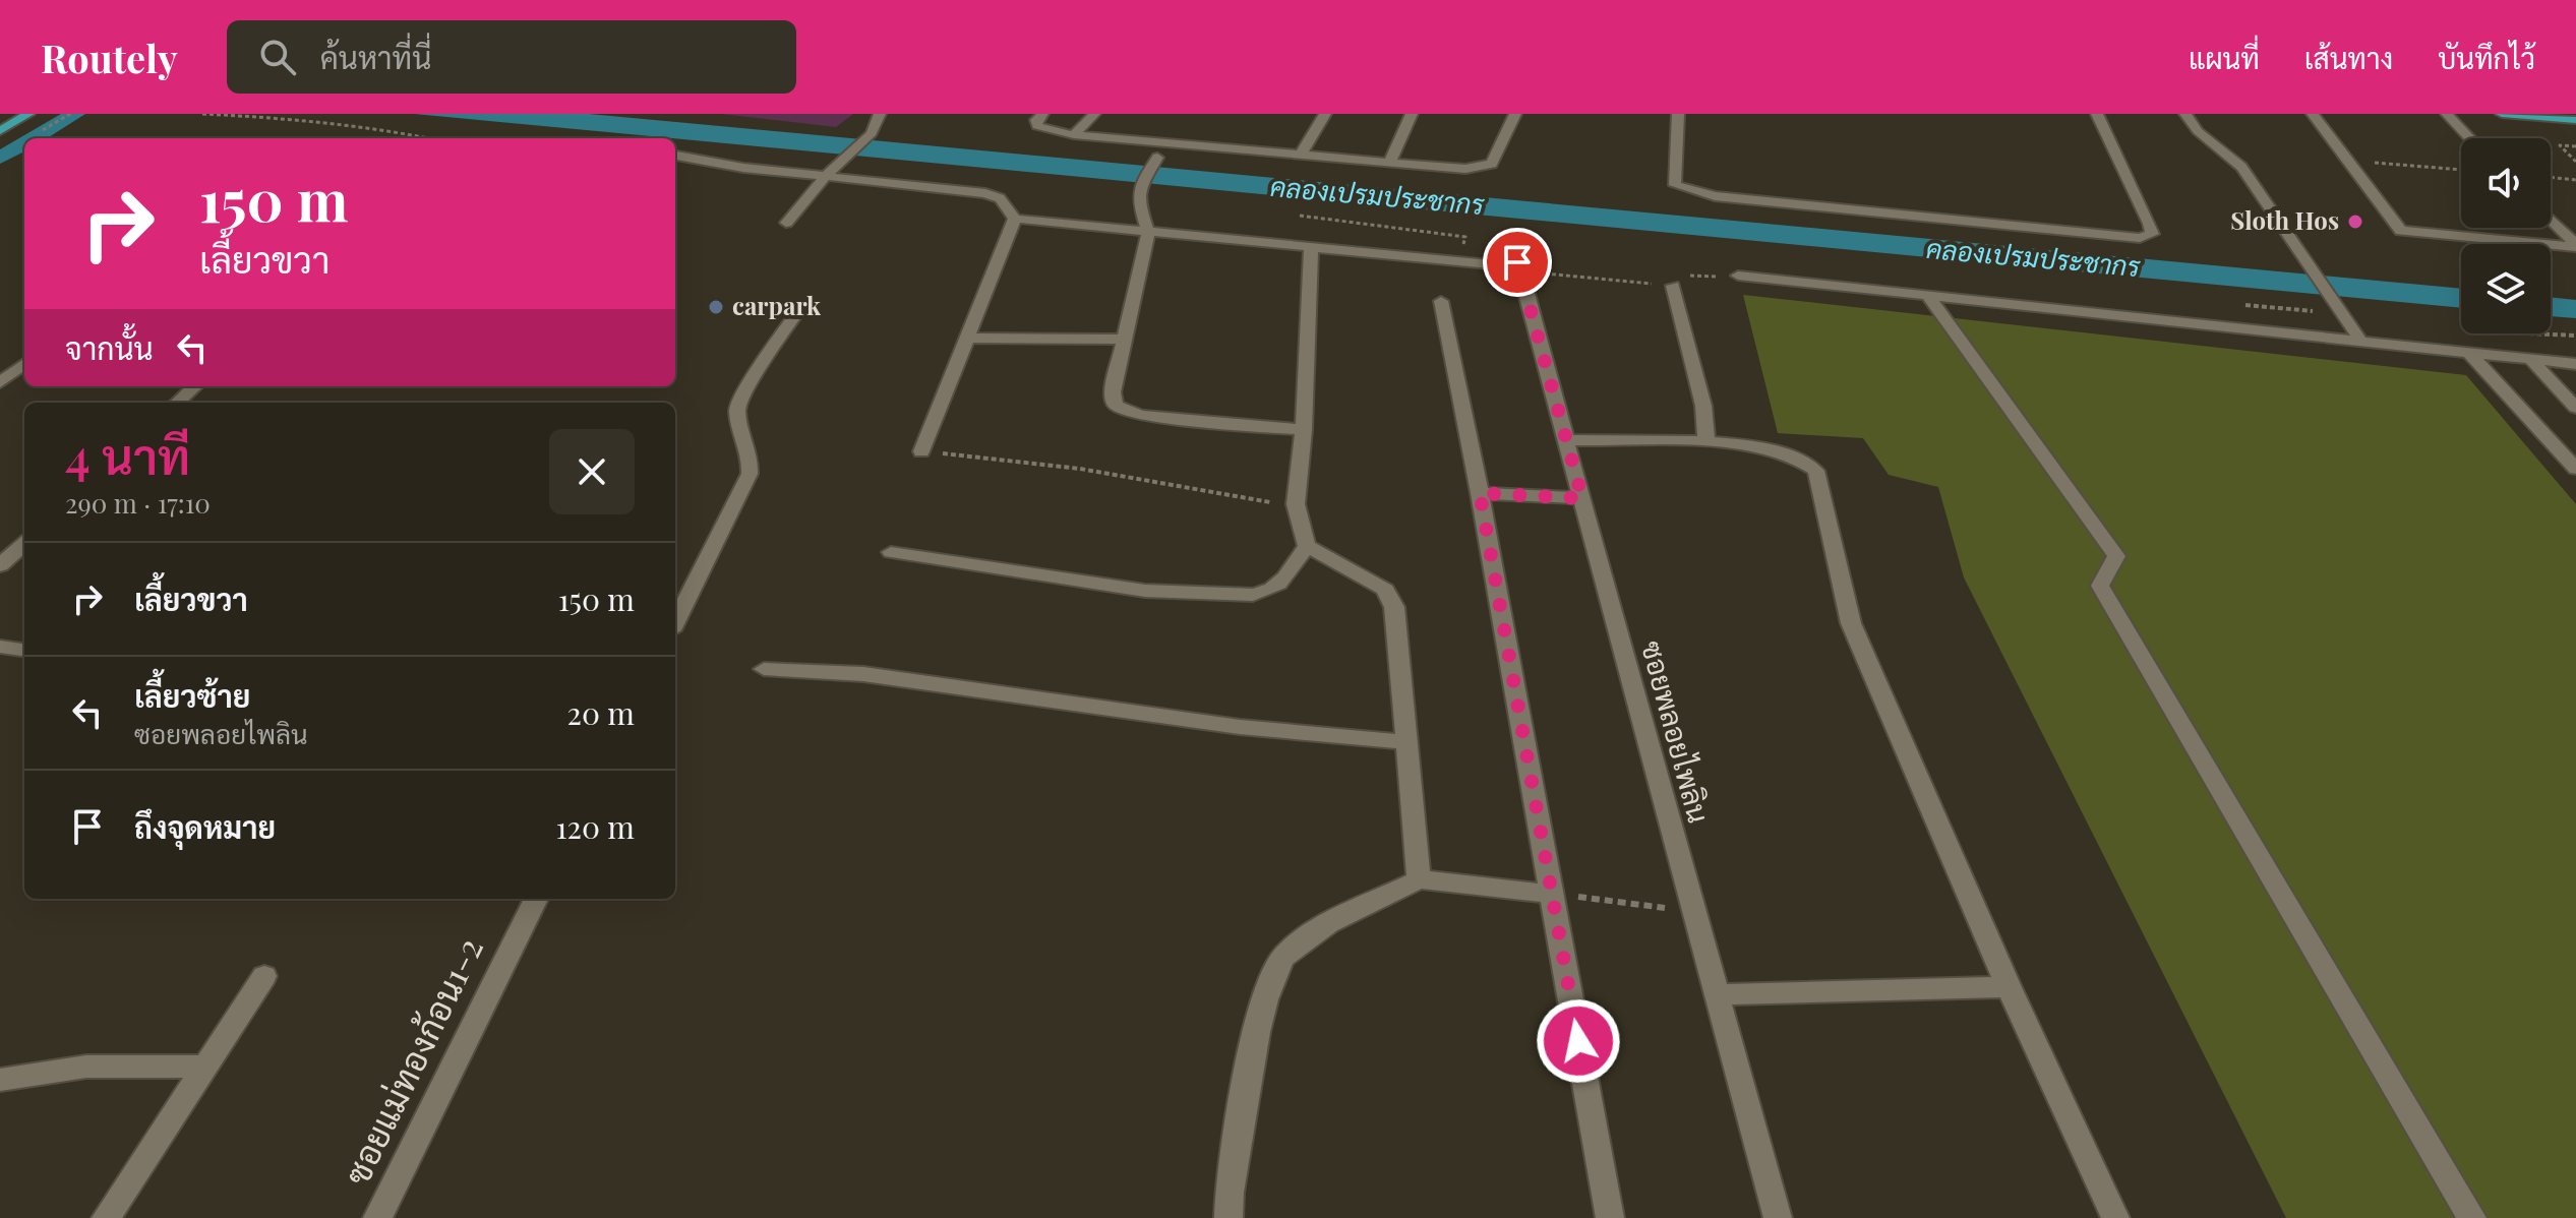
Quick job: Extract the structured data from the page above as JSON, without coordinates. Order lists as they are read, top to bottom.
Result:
{
  "streets": {
    "street": ["ซอยพลอยไพลิน", "ซอยแม่ทองก้อน1-2"]
  },
  "water": ["คลองเปรมประชากร"],
  "places": ["Sloth Hos", "carpark"],
  "page": {
    "header": "Routely",
    "search": "ค้นหาที่นี่",
    "nav": ["แผนที่", "เส้นทาง", "บันทึกไว้"],
    "turn": ["150 m", "เลี้ยวขวา"],
    "then": "จากนั้น",
    "heading": ["4 นาที", "290 m · 17:10"],
    "list": [
      {
        "name": "เลี้ยวขวา",
        "value": "150 m"
      },
      {
        "name": "เลี้ยวซ้าย",
        "note": "ซอยพลอยไพลิน",
        "value": "20 m"
      },
      {
        "name": "ถึงจุดหมาย",
        "value": "120 m"
      }
    ]
  }
}
